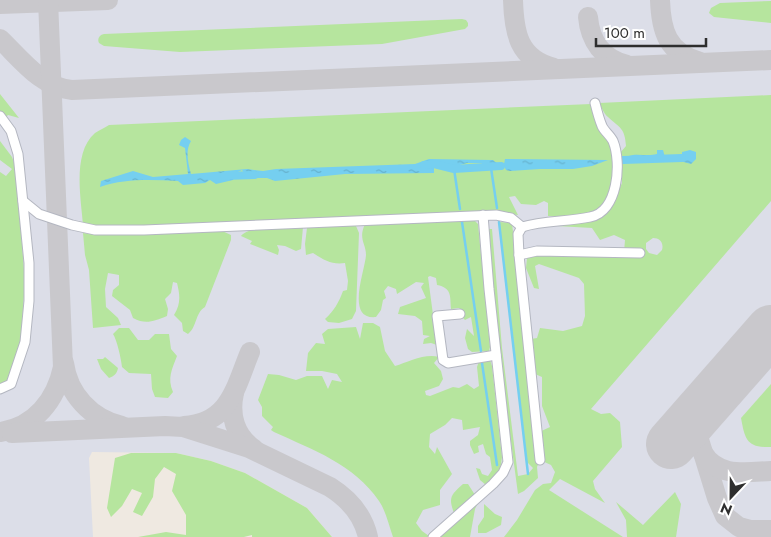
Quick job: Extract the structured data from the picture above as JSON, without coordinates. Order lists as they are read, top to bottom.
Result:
{
  "scale_bar": "100 m",
  "north": "bottom"
}
